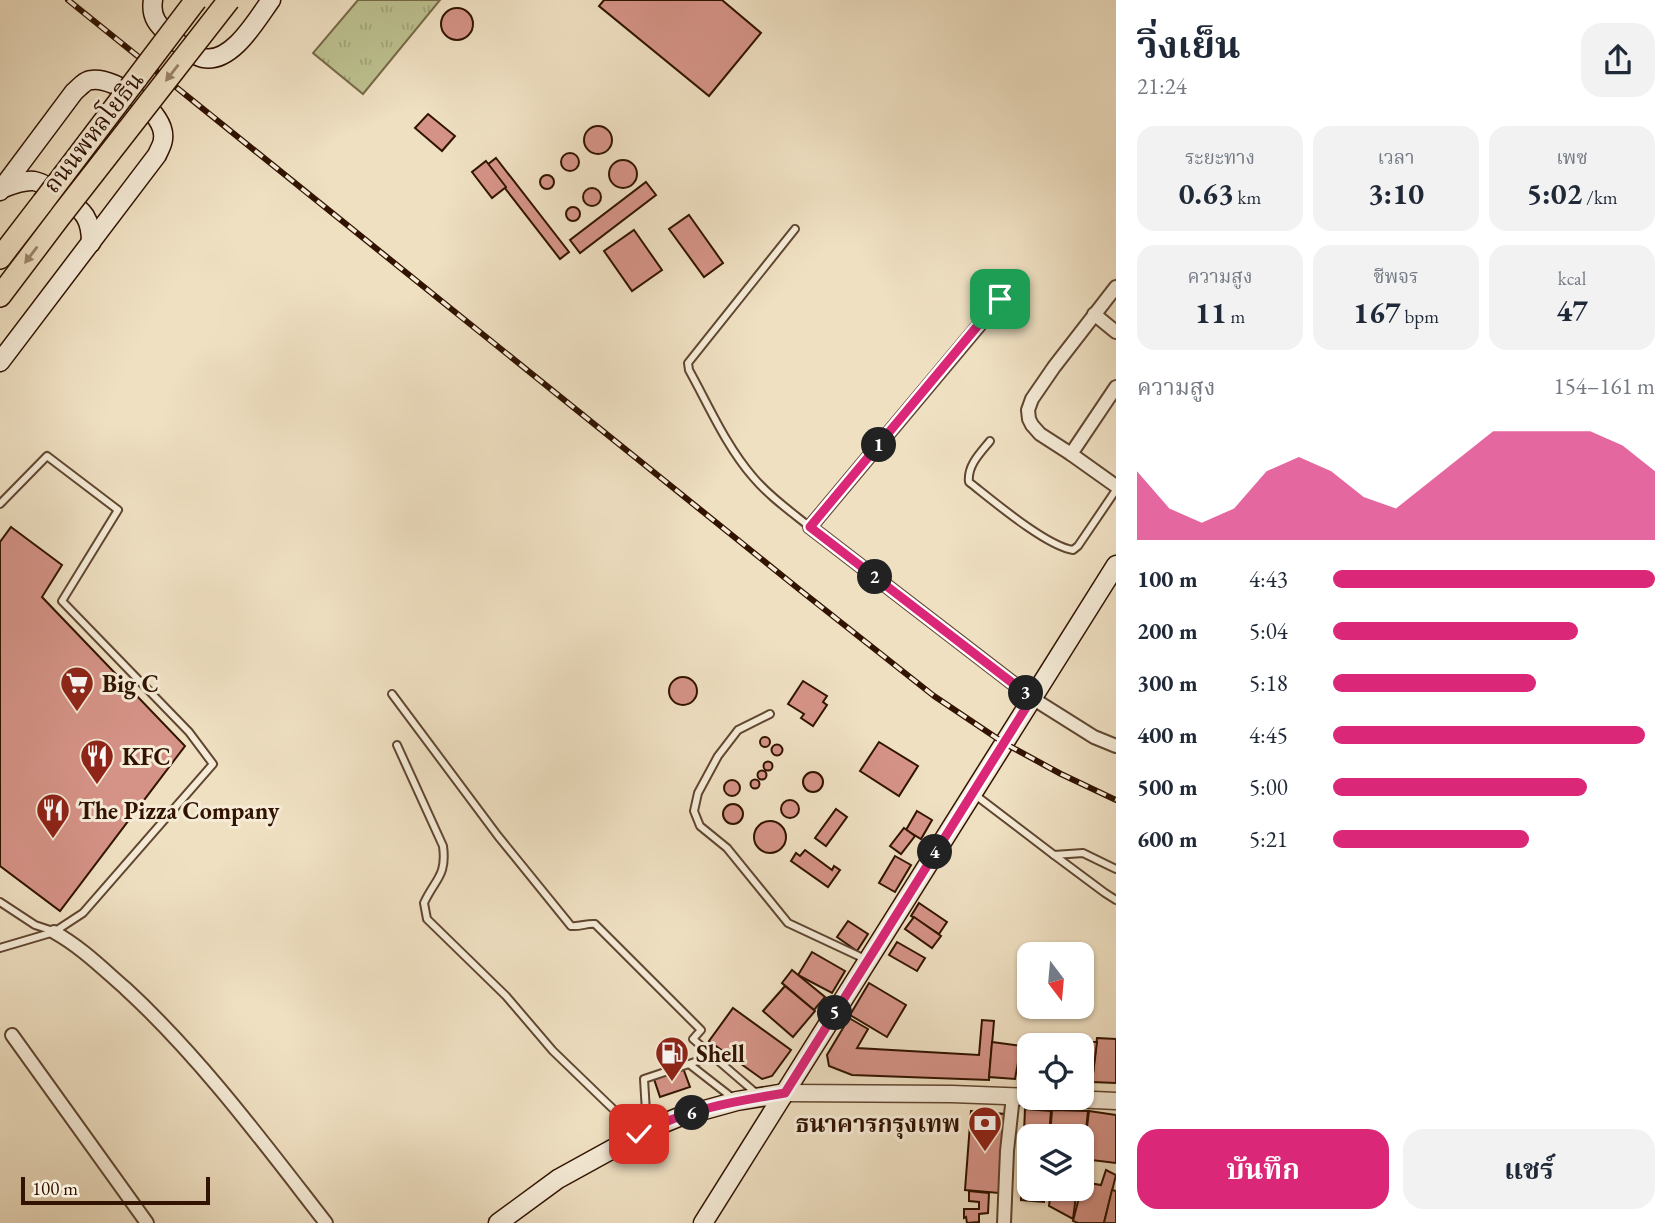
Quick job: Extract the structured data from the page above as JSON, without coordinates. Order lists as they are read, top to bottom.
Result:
{
  "streets": {
    "highway": ["ถนนพหลโยธิน"]
  },
  "places": {
    "supermarket": ["Big C"],
    "restaurant": ["KFC", "The Pizza Company"],
    "fuel station": ["Shell"],
    "bank": ["ธนาคารกรุงเทพ"]
  },
  "scale_bar": "100 m",
  "north": "bottom",
  "page": {
    "heading": ["วิ่งเย็น", "21:24"],
    "stats": [
      ["ระยะทาง", "0.63 km"],
      ["เวลา", "3:10"],
      ["เพซ", "5:02 /km"],
      ["ความสูง", "11 m"],
      ["ชีพจร", "167 bpm"],
      ["kcal", "47"]
    ],
    "chart": ["ความสูง", "154–161 m"],
    "pins": [
      "1",
      "2",
      "3",
      "4",
      "5",
      "6"
    ],
    "list": [
      {
        "name": "100 m",
        "note": "4:43"
      },
      {
        "name": "200 m",
        "note": "5:04"
      },
      {
        "name": "300 m",
        "note": "5:18"
      },
      {
        "name": "400 m",
        "note": "4:45"
      },
      {
        "name": "500 m",
        "note": "5:00"
      },
      {
        "name": "600 m",
        "note": "5:21"
      }
    ],
    "buttons": ["บันทึก", "แชร์"],
    "scale": "100 m"
  }
}
